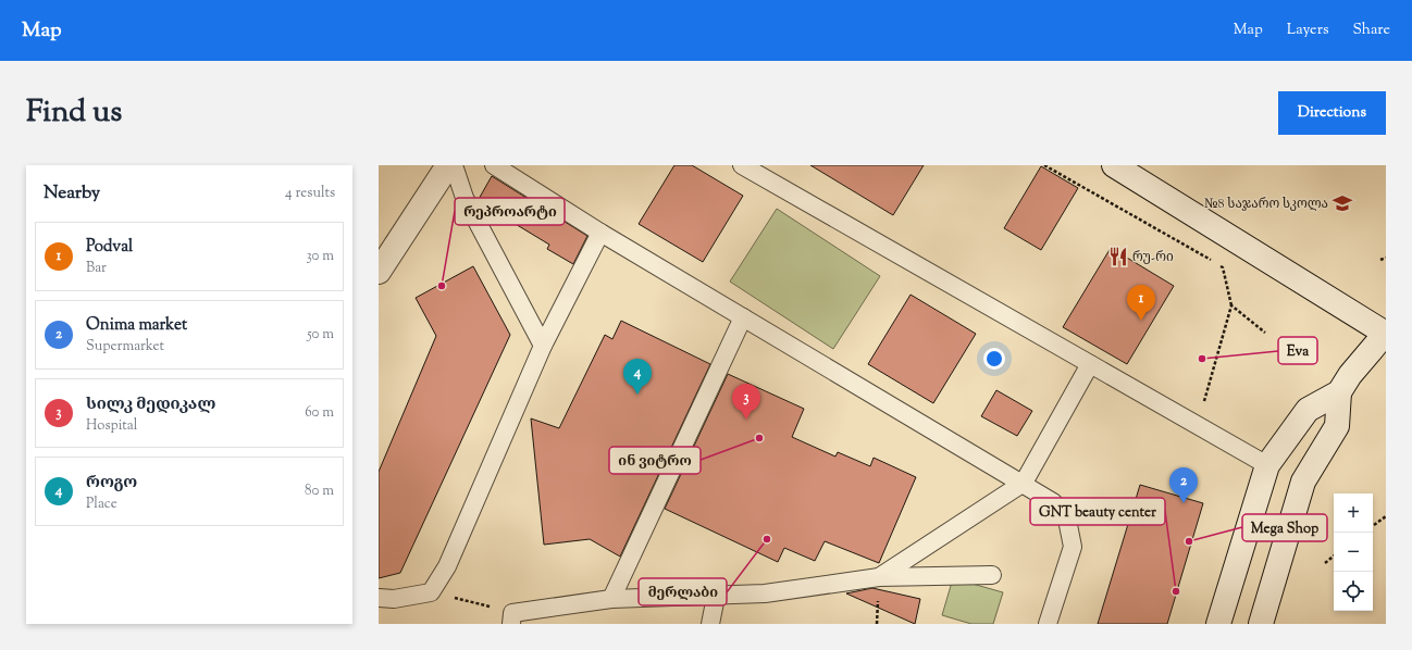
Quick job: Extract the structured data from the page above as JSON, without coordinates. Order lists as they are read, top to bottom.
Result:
{
  "places": {
    "school or university": ["№8 საჯარო სკოლა"],
    "restaurant": ["რუ-რი"],
    "other": [
      "რეპროარტი",
      "Eva",
      "ინ ვიტრო",
      "მერლაბი",
      "Mega Shop",
      "GNT beauty center"
    ]
  },
  "page": {
    "header": "Map",
    "nav": ["Map", "Layers", "Share"],
    "title": "Find us",
    "buttons": "Directions",
    "heading": ["Nearby", "4 results"],
    "list": [
      {
        "mark": "1",
        "name": "Podval",
        "note": "Bar",
        "value": "30 m"
      },
      {
        "mark": "2",
        "name": "Onima market",
        "note": "Supermarket",
        "value": "50 m"
      },
      {
        "mark": "3",
        "name": "სილკ მედიკალ",
        "note": "Hospital",
        "value": "60 m"
      },
      {
        "mark": "4",
        "name": "როგო",
        "note": "Place",
        "value": "80 m"
      }
    ],
    "pins": [
      "1",
      "4",
      "3",
      "2"
    ],
    "map_buttons": ["+", "−"]
  }
}
